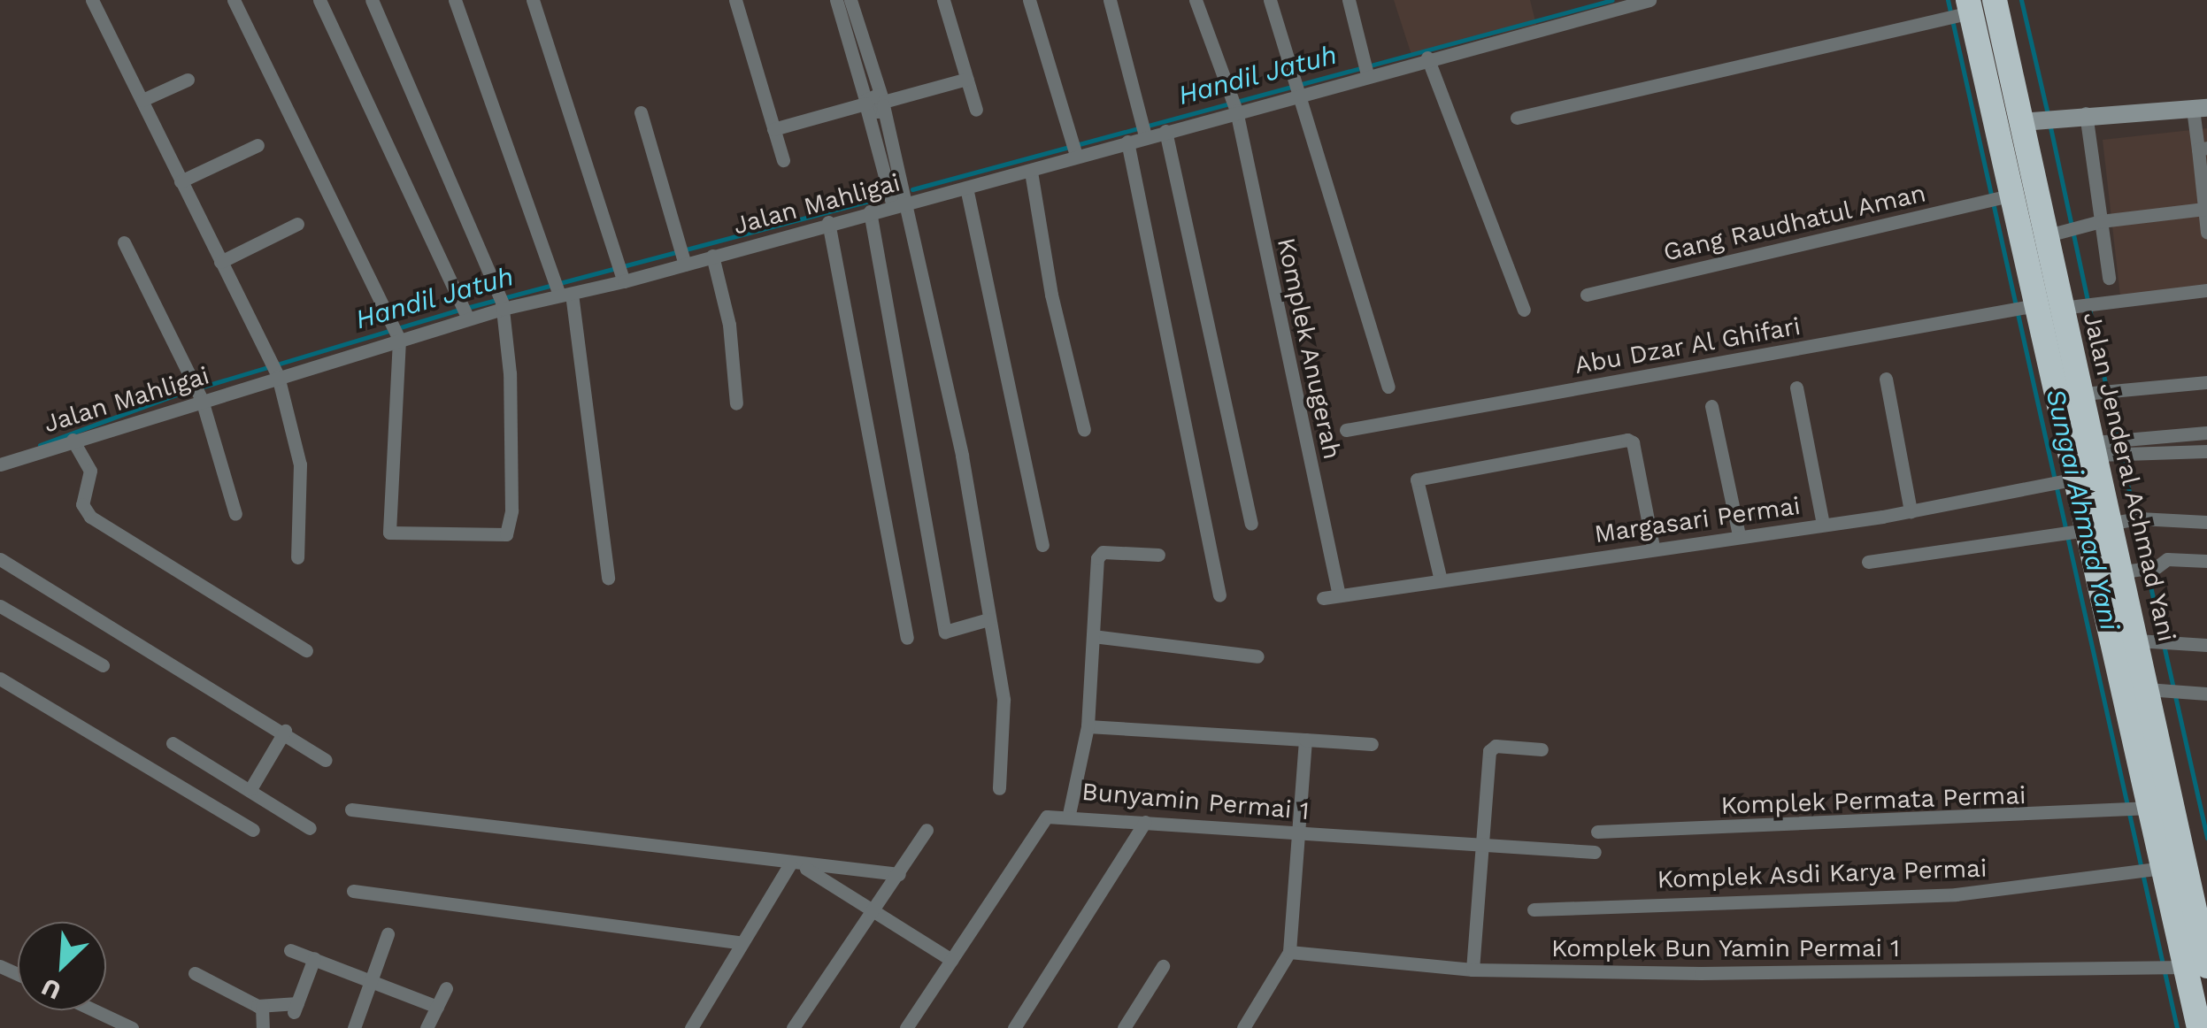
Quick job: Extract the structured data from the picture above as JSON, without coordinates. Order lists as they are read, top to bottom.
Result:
{
  "streets": {
    "highway": ["Jalan Jenderal Achmad Yani"],
    "street": [
      "Jalan Mahligai",
      "Gang Raudhatul Aman",
      "Abu Dzar Al Ghifari",
      "Komplek Anugerah",
      "Margasari Permai",
      "Komplek Permata Permai",
      "Bunyamin Permai 1",
      "Komplek Asdi Karya Permai",
      "Komplek Bun Yamin Permai 1"
    ]
  },
  "crossings": [
    ["Jalan Mahligai", "Komplek Anugerah"],
    ["Gang Raudhatul Aman", "Jalan Jenderal Achmad Yani"],
    ["Abu Dzar Al Ghifari", "Jalan Jenderal Achmad Yani"],
    ["Komplek Anugerah", "Margasari Permai"],
    ["Jalan Jenderal Achmad Yani", "Margasari Permai"],
    ["Jalan Jenderal Achmad Yani", "Komplek Permata Permai"],
    ["Jalan Jenderal Achmad Yani", "Komplek Asdi Karya Permai"],
    ["Jalan Jenderal Achmad Yani", "Komplek Bun Yamin Permai 1"]
  ],
  "water": ["Handil Jatuh", "Sungai Ahmad Yani"],
  "north": "bottom left"
}
